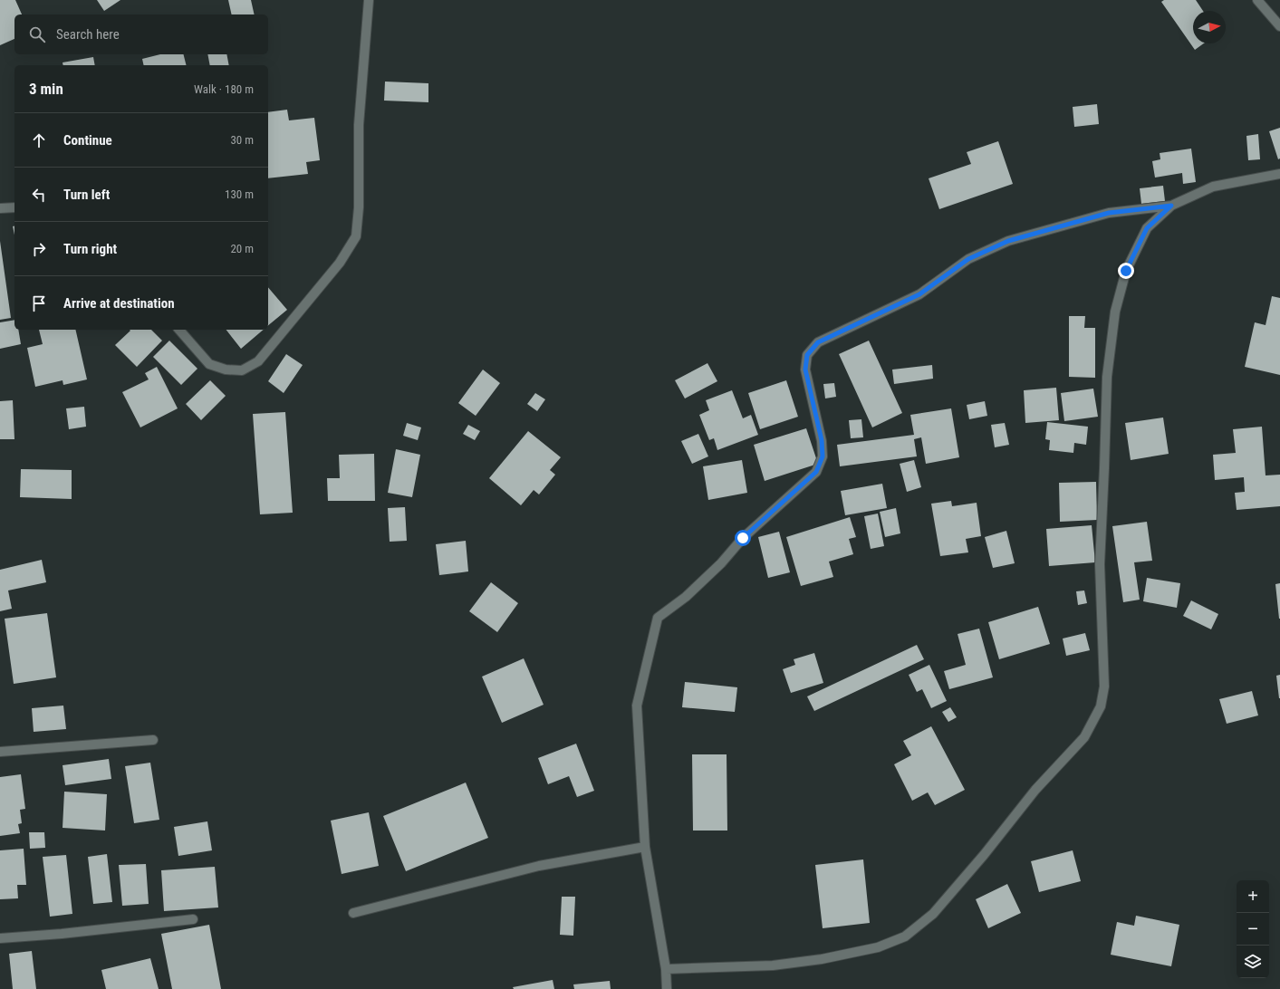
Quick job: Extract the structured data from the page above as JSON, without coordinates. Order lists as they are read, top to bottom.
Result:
{
  "north": "right",
  "page": {
    "search": "Search here",
    "heading": ["3 min", "Walk · 180 m"],
    "list": [
      ["Continue", "30 m"],
      ["Turn left", "130 m"],
      ["Turn right", "20 m"],
      "Arrive at destination"
    ],
    "map_buttons": ["+", "−"]
  }
}
